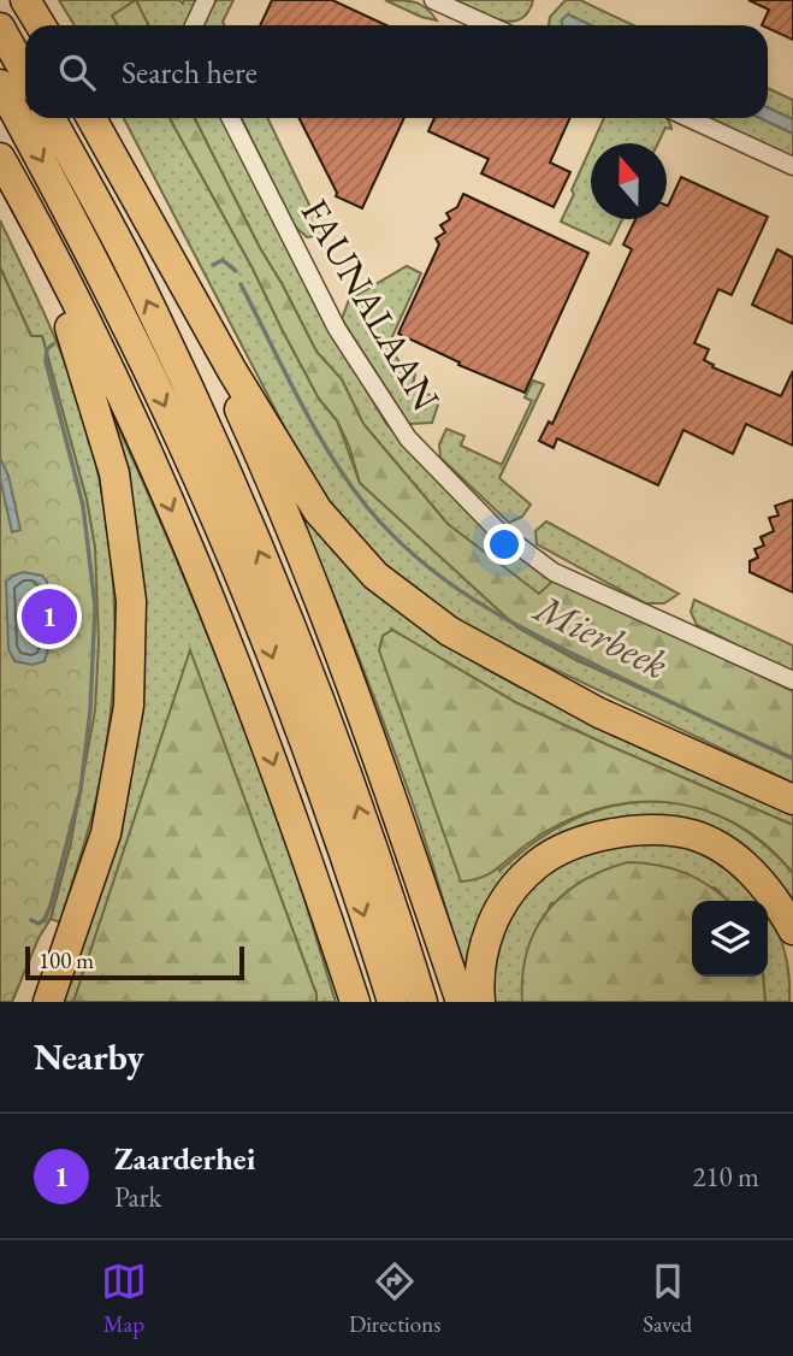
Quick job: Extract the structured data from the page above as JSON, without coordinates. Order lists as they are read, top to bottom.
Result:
{
  "streets": {
    "street": ["FAUNALAAN"]
  },
  "water": ["Mierbeek"],
  "scale_bar": "100 m",
  "north": "top",
  "page": {
    "search": "Search here",
    "pins": "1",
    "scale": "100 m",
    "heading": "Nearby",
    "list": [
      {
        "mark": "1",
        "name": "Zaarderhei",
        "note": "Park",
        "value": "210 m"
      }
    ],
    "nav": ["Map", "Directions", "Saved"]
  }
}
